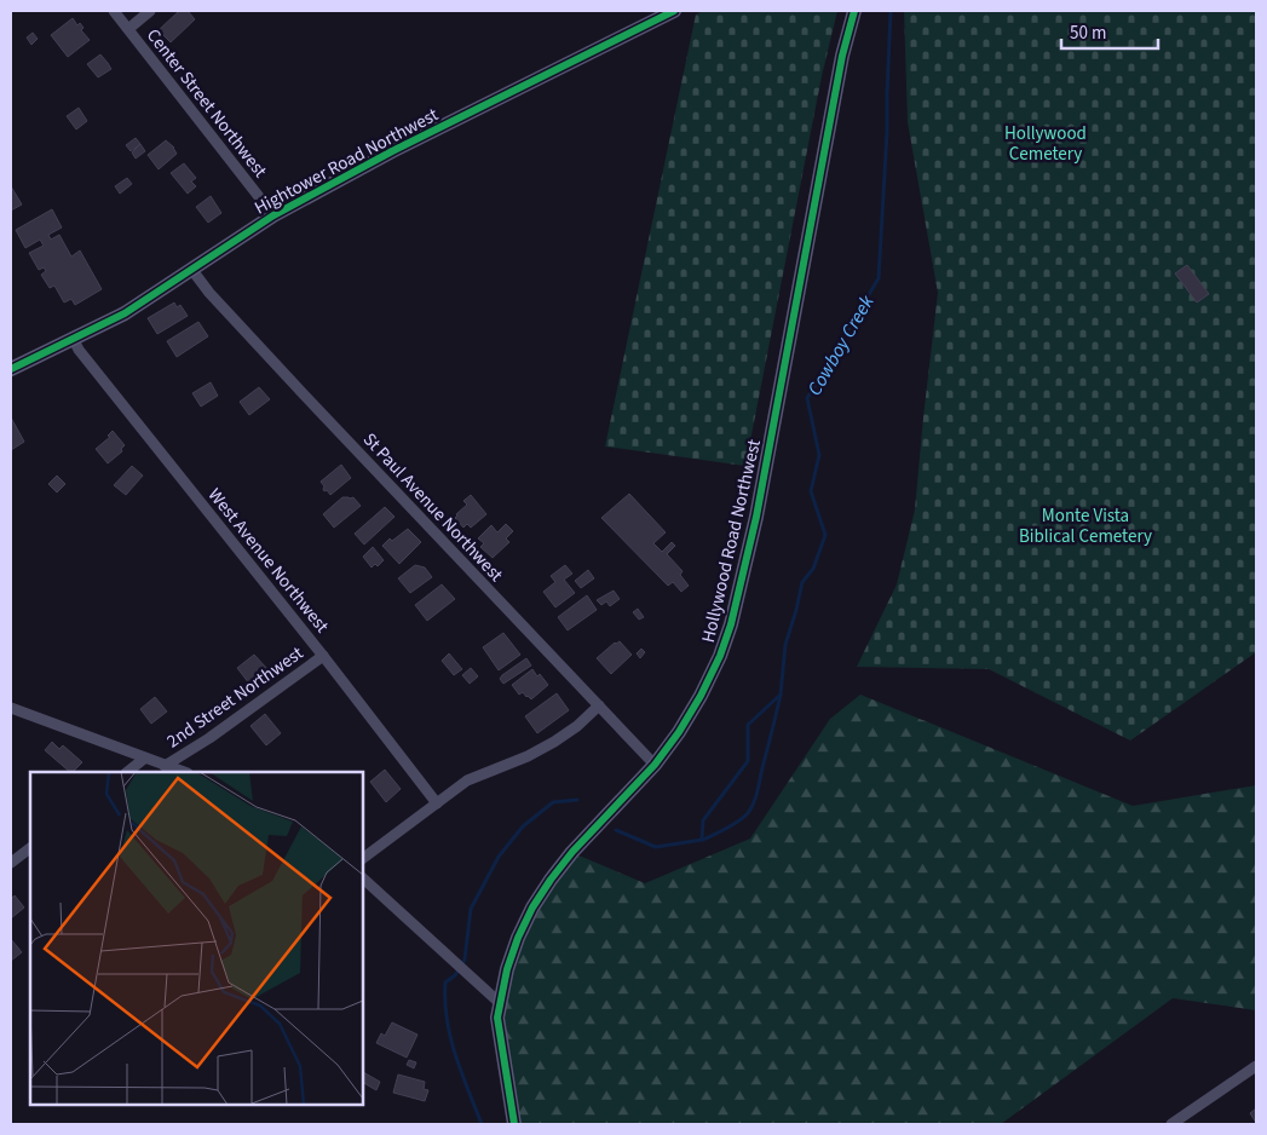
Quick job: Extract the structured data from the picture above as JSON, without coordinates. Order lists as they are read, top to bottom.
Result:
{
  "streets": {
    "street": [
      "Center Street Northwest",
      "Hightower Road Northwest",
      "St Paul Avenue Northwest",
      "Hollywood Road Northwest",
      "West Avenue Northwest",
      "2nd Street Northwest"
    ]
  },
  "crossings": [
    ["Center Street Northwest", "Hightower Road Northwest"],
    ["Hightower Road Northwest", "St Paul Avenue Northwest"],
    ["Hightower Road Northwest", "West Avenue Northwest"],
    ["St Paul Avenue Northwest", "Hollywood Road Northwest"],
    ["West Avenue Northwest", "2nd Street Northwest"]
  ],
  "water": ["Cowboy Creek"],
  "parks": ["Hollywood Cemetery", "Monte Vista Biblical Cemetery"],
  "scale_bar": "50 m"
}
